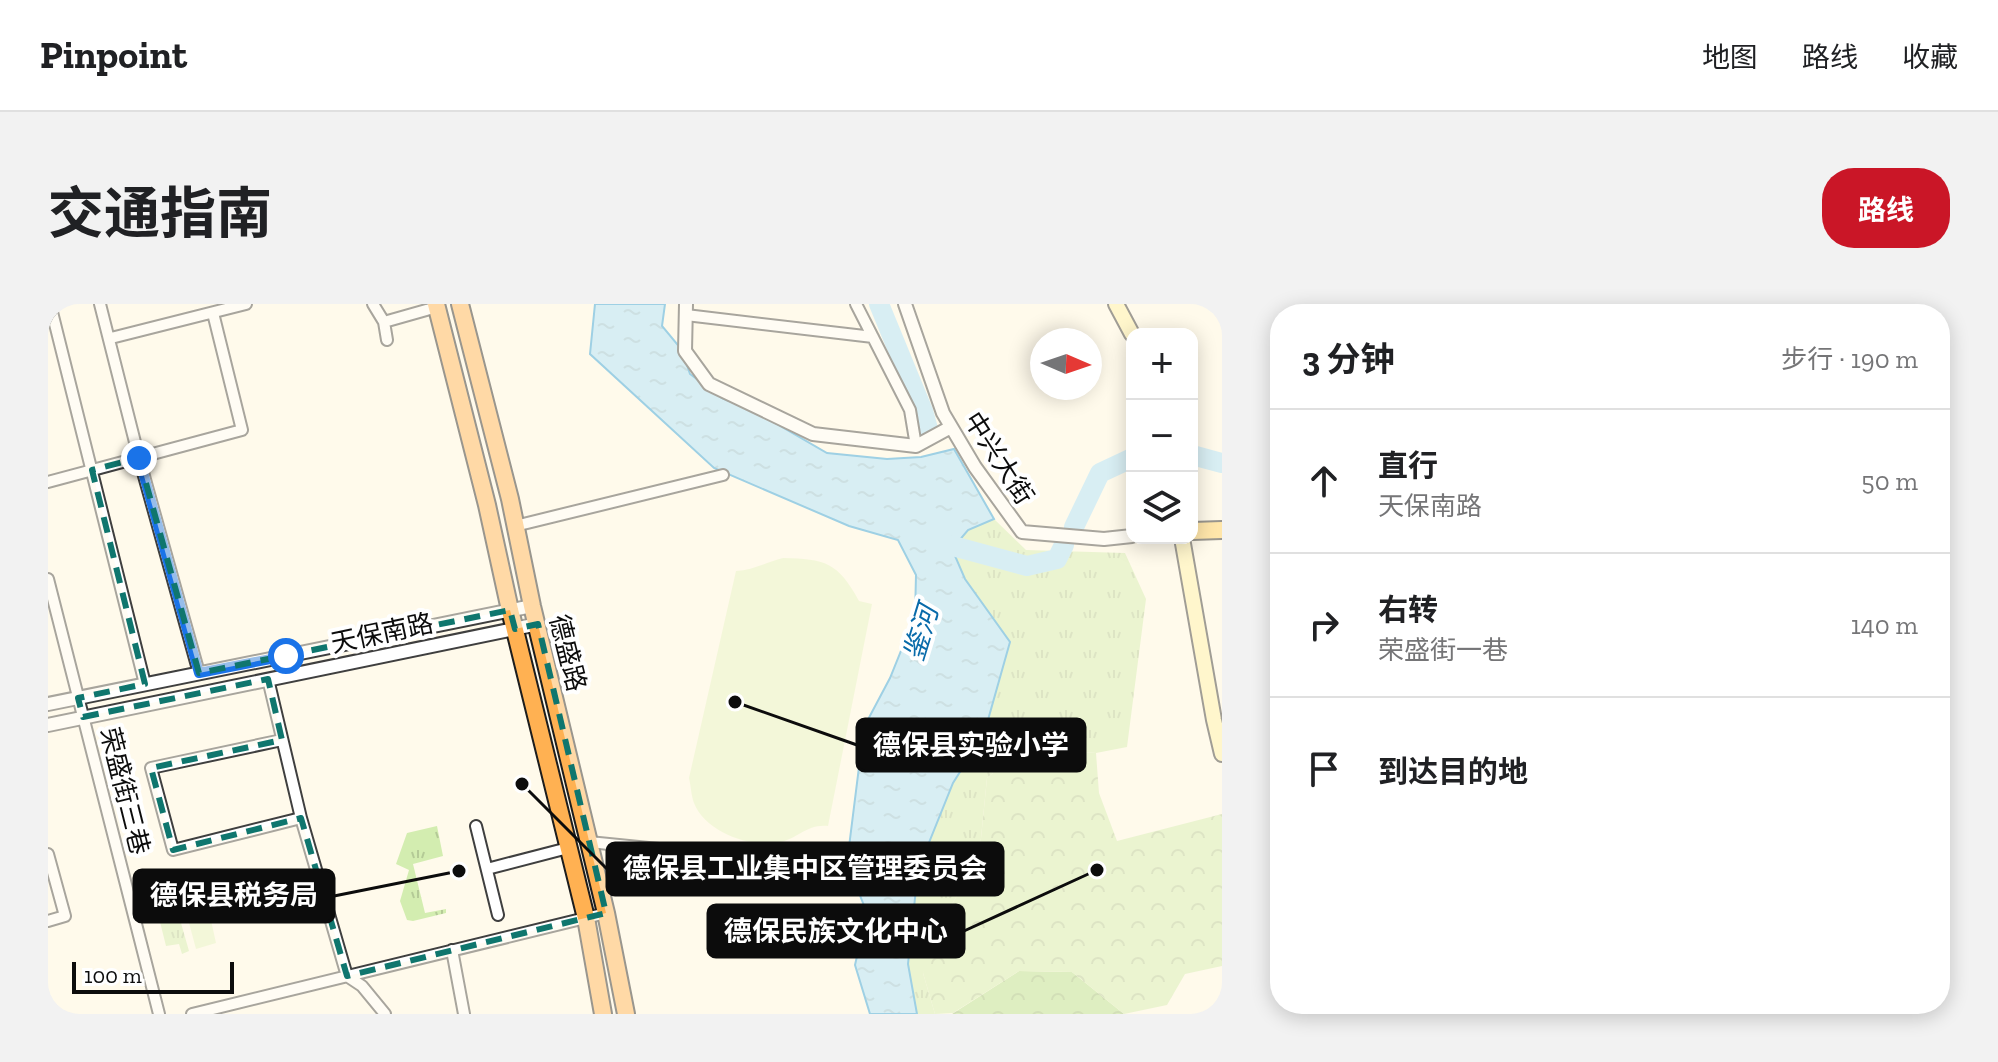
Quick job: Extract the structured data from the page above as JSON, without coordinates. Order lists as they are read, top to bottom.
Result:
{
  "streets": {
    "highway": ["德盛路"],
    "street": ["中兴大街", "天保南路", "荣盛街三巷"]
  },
  "crossings": [
    ["天保南路", "德盛路"],
    ["天保南路", "荣盛街三巷"]
  ],
  "water": ["鉴河"],
  "places": [
    "德保县实验小学",
    "德保县工业集中区管理委员会",
    "德保民族文化中心",
    "德保县税务局"
  ],
  "scale_bar": "100 m",
  "north": "right",
  "page": {
    "header": "Pinpoint",
    "nav": ["地图", "路线", "收藏"],
    "title": "交通指南",
    "buttons": "路线",
    "heading": ["3 分钟", "步行 · 190 m"],
    "map_buttons": ["+", "−"],
    "list": [
      ["直行", "天保南路", "50 m"],
      ["右转", "荣盛街一巷", "140 m"],
      "到达目的地"
    ],
    "scale": "100 m"
  }
}
